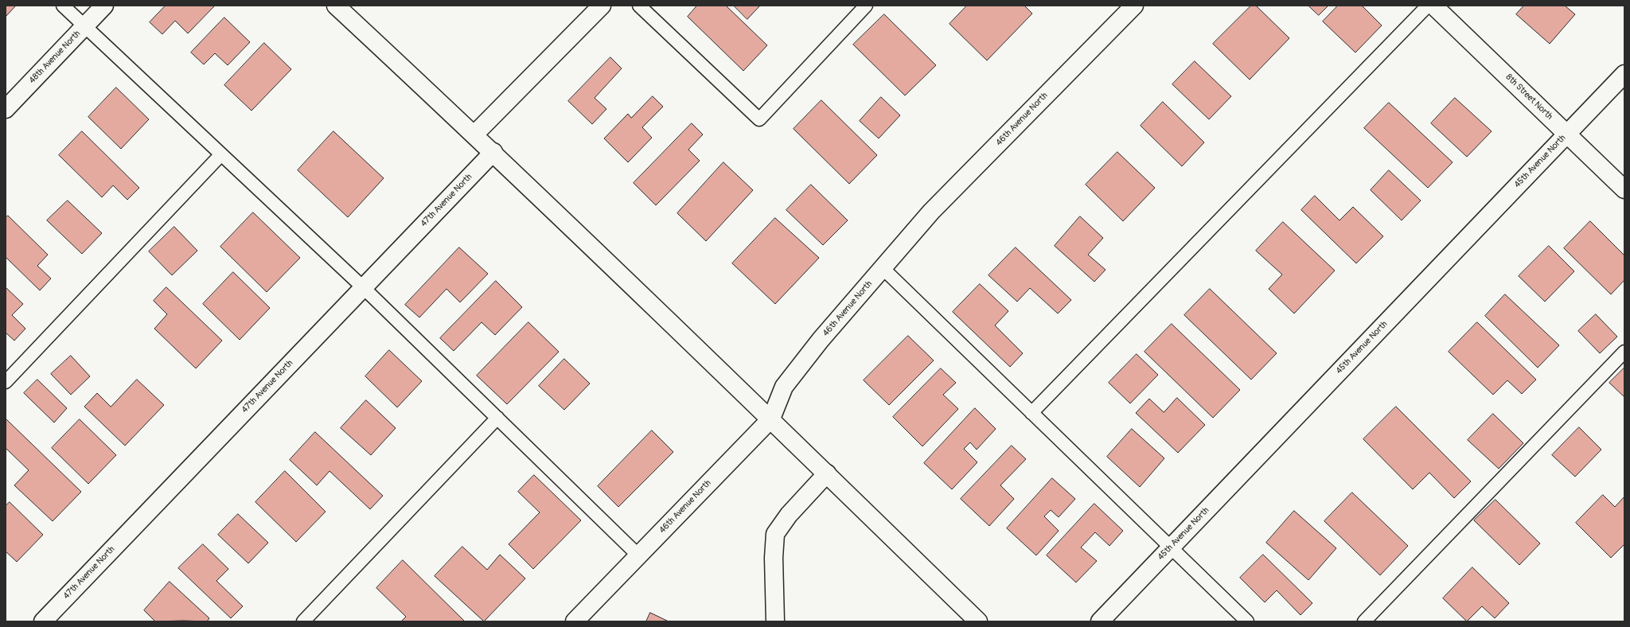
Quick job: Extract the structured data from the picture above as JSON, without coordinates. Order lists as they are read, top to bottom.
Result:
{
  "streets": {
    "street": [
      "48th Avenue North",
      "8th Street North",
      "46th Avenue North",
      "45th Avenue North",
      "47th Avenue North"
    ]
  },
  "crossings": [
    ["8th Street North", "45th Avenue North"]
  ]
}
